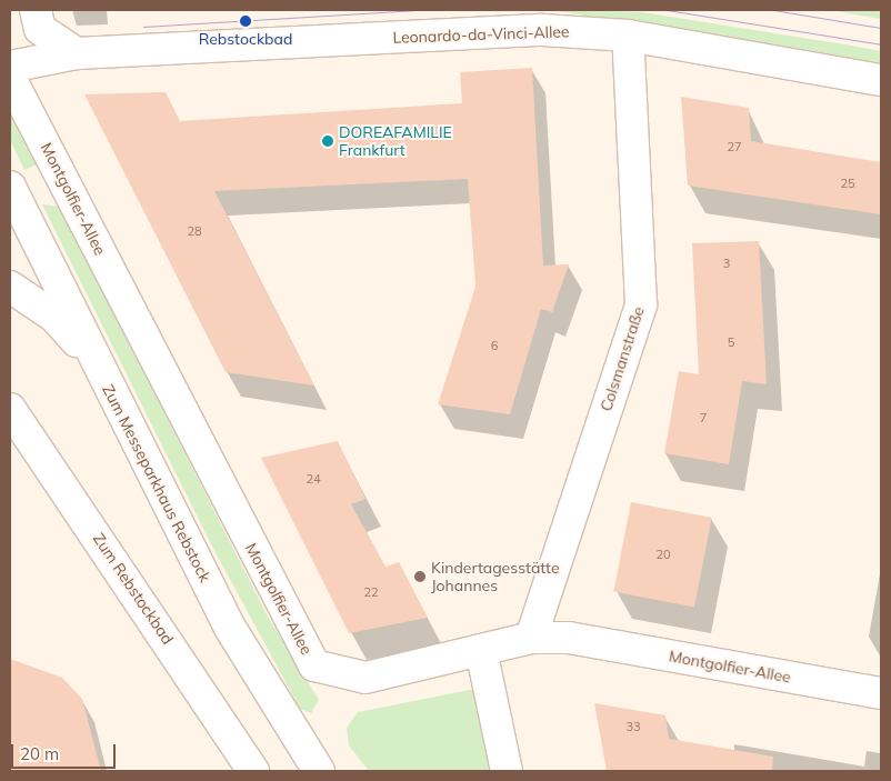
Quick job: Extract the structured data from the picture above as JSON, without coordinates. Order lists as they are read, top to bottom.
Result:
{
  "streets": {
    "street": [
      "Leonardo-da-Vinci-Allee",
      "Montgolfier-Allee",
      "Colsmanstraße",
      "Zum Messeparkhaus Rebstock",
      "Zum Rebstockbad"
    ]
  },
  "crossings": [
    ["Leonardo-da-Vinci-Allee", "Colsmanstraße"],
    ["Montgolfier-Allee", "Colsmanstraße"]
  ],
  "places": ["Rebstockbad", "DOREAFAMILIE Frankfurt", "Kindertagesstätte Johannes"],
  "house_numbers": [
    "27",
    "25",
    "28",
    "3",
    "5",
    "6",
    "7",
    "24",
    "20",
    "22",
    "33"
  ],
  "scale_bar": "20 m"
}
